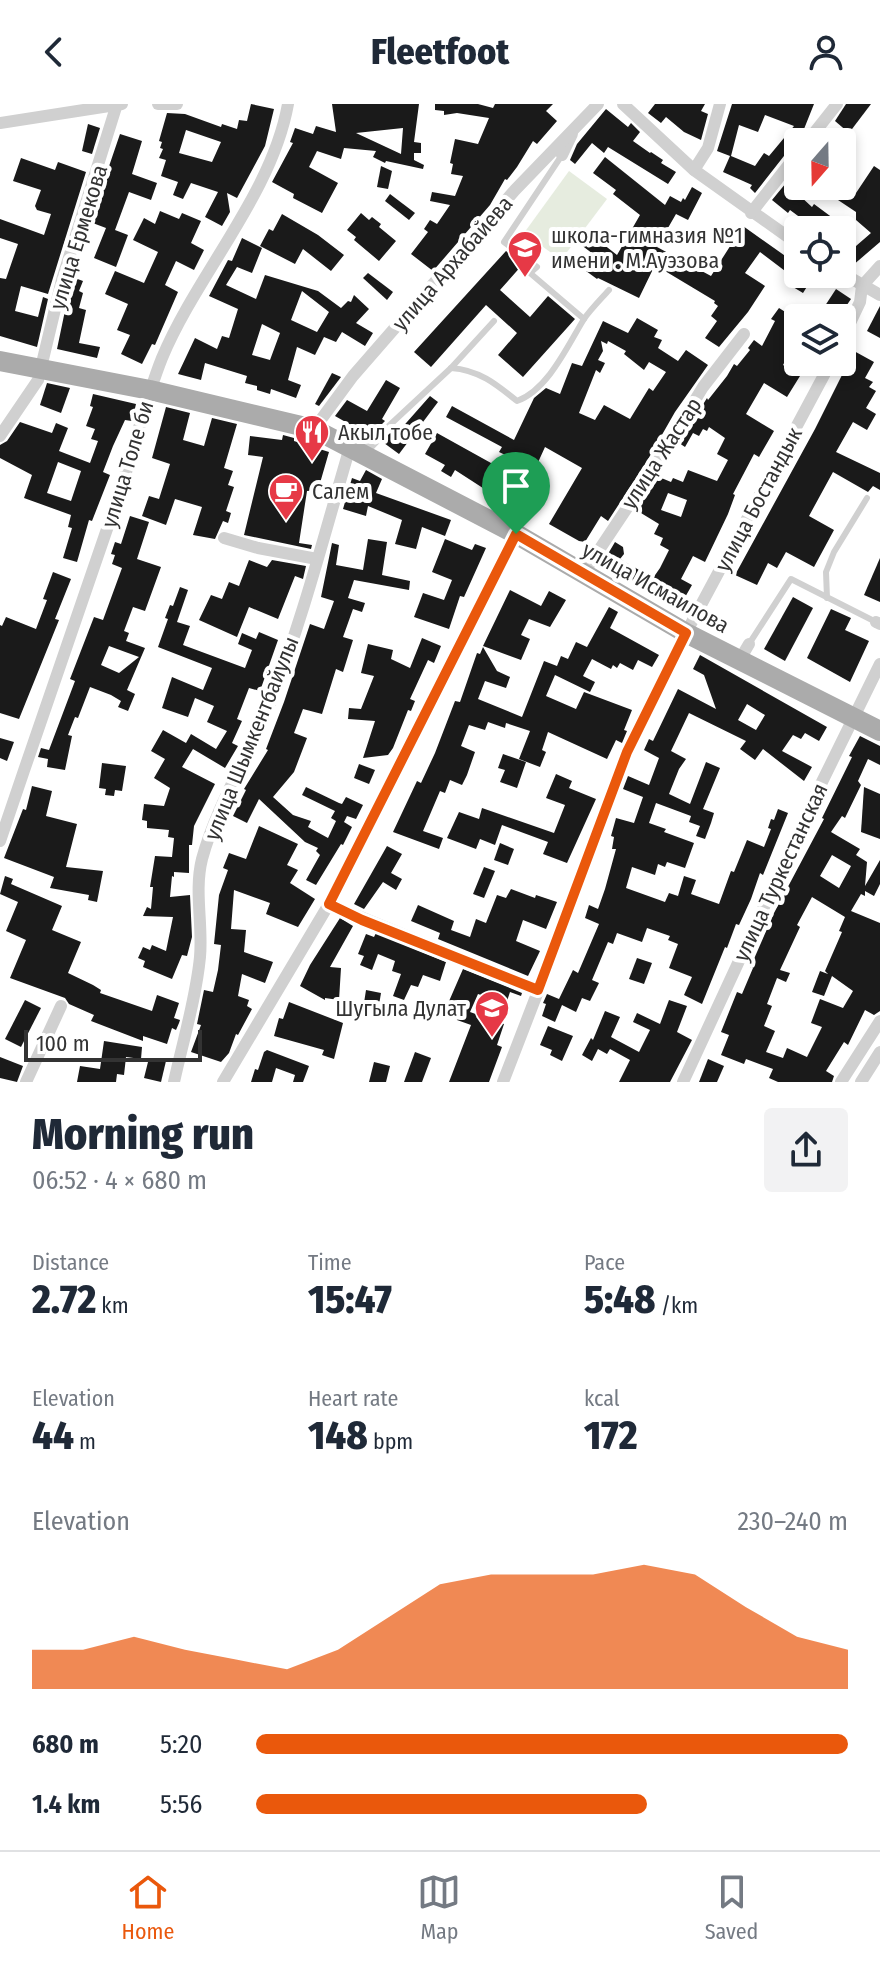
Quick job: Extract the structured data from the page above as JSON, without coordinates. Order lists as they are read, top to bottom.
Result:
{
  "streets": {
    "main road": ["улица Исмаилова"],
    "street": [
      "улица Ермекова",
      "улица Архабайева",
      "улица Жастар",
      "улица Толе би",
      "улица Бостандык",
      "улица Шымкентбайулы",
      "улица Туркестанская"
    ]
  },
  "crossings": [
    ["улица Ермекова", "улица Исмаилова"],
    ["улица Архабайева", "улица Исмаилова"],
    ["улица Жастар", "улица Исмаилова"],
    ["улица Толе би", "улица Исмаилова"],
    ["улица Бостандык", "улица Исмаилова"],
    ["улица Исмаилова", "улица Шымкентбайулы"],
    ["улица Исмаилова", "улица Туркестанская"]
  ],
  "places": {
    "school or university": ["школа-гимназия №1 имени . М.Ауэзова", "Шугыла Дулат"],
    "restaurant": ["Акыл тобе"],
    "cafe": ["Салем"]
  },
  "scale_bar": "100 m",
  "north": "bottom",
  "page": {
    "header": "Fleetfoot",
    "scale": "100 m",
    "heading": ["Morning run", "06:52 · 4 × 680 m"],
    "stats": [
      ["Distance", "2.72 km"],
      ["Time", "15:47"],
      ["Pace", "5:48 /km"],
      ["Elevation", "44 m"],
      ["Heart rate", "148 bpm"],
      ["kcal", "172"]
    ],
    "chart": ["Elevation", "230–240 m"],
    "list": [
      {
        "name": "680 m",
        "note": "5:20"
      },
      {
        "name": "1.4 km",
        "note": "5:56"
      }
    ],
    "tabs": ["Home", "Map", "Saved"]
  }
}
